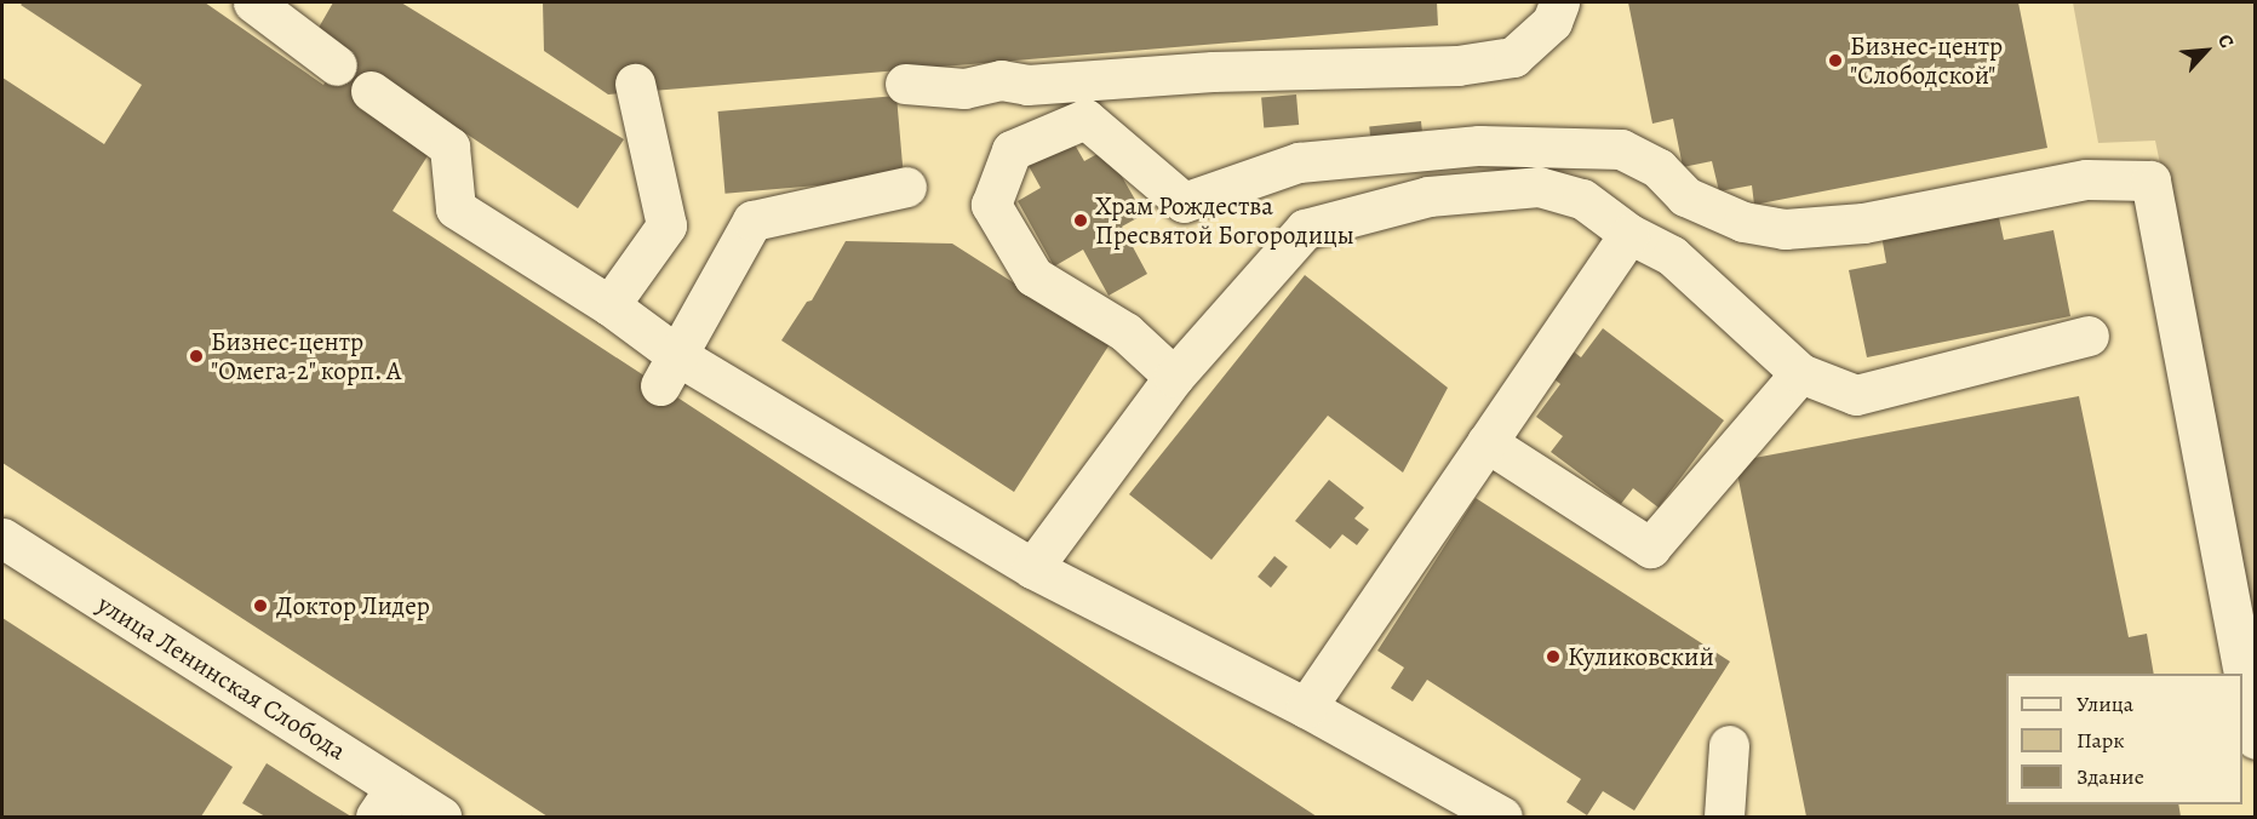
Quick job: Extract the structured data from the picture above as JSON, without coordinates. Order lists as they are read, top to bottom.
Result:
{
  "streets": {
    "street": ["улица Ленинская Слобода"]
  },
  "places": [
    "Бизнес-центр \"Слободской\"",
    "Храм Рождества Пресвятой Богородицы",
    "Бизнес-центр \"Омега-2\" корп. A",
    "Доктор Лидер",
    "Куликовский"
  ],
  "legend": ["Улица", "Парк", "Здание"],
  "north": "top right"
}
